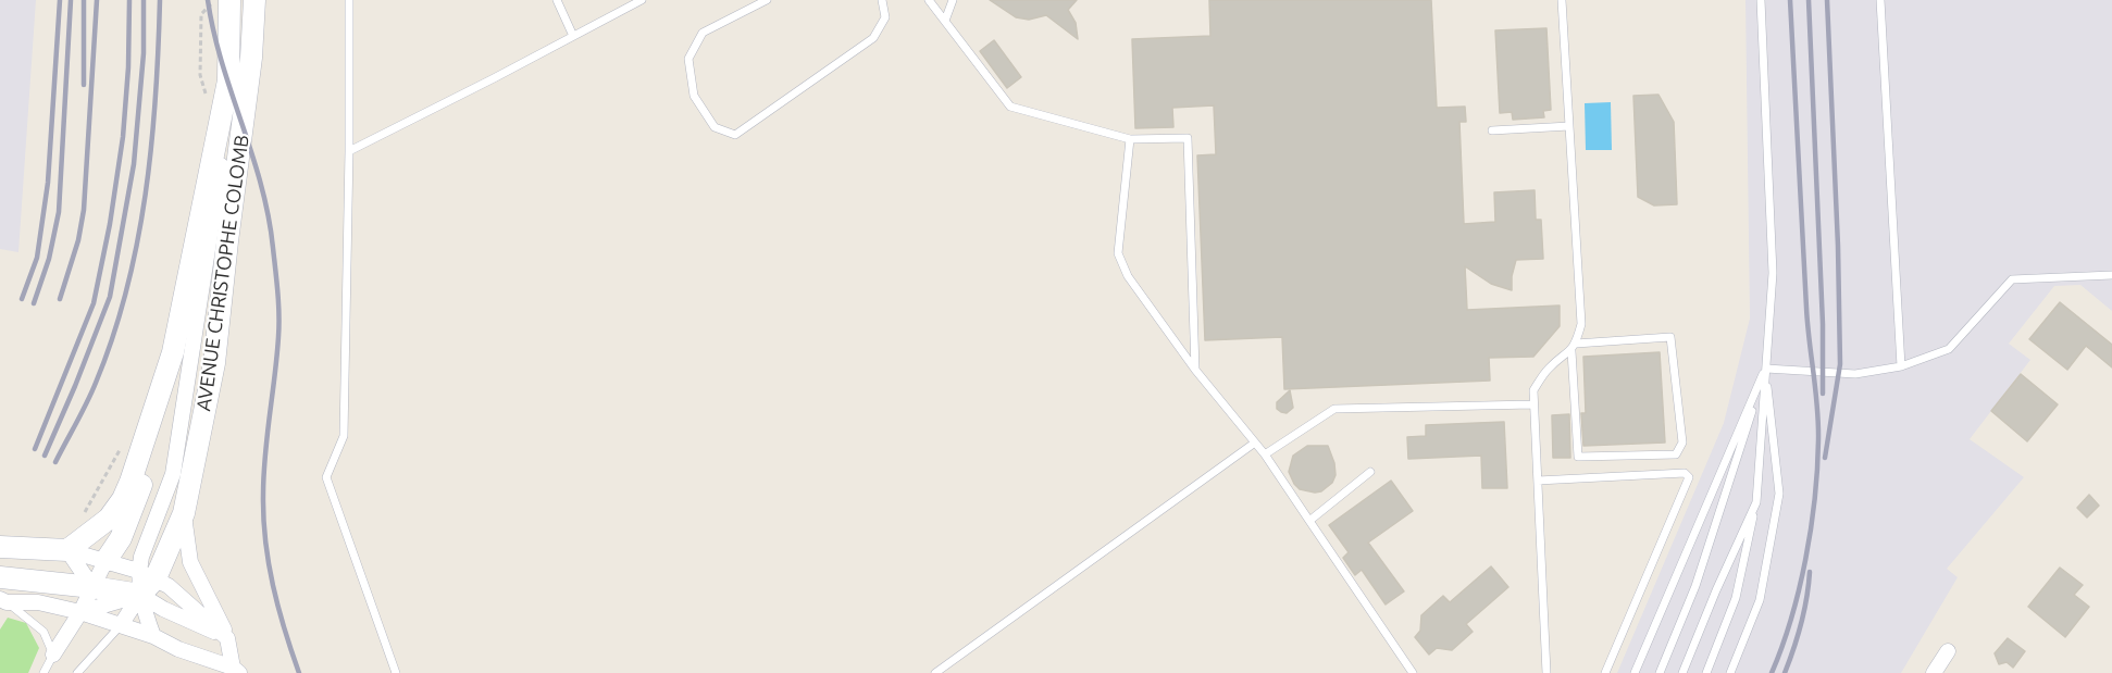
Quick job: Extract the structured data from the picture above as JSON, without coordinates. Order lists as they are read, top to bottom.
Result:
{
  "streets": {
    "main road": ["AVENUE CHRISTOPHE COLOMB"]
  }
}
